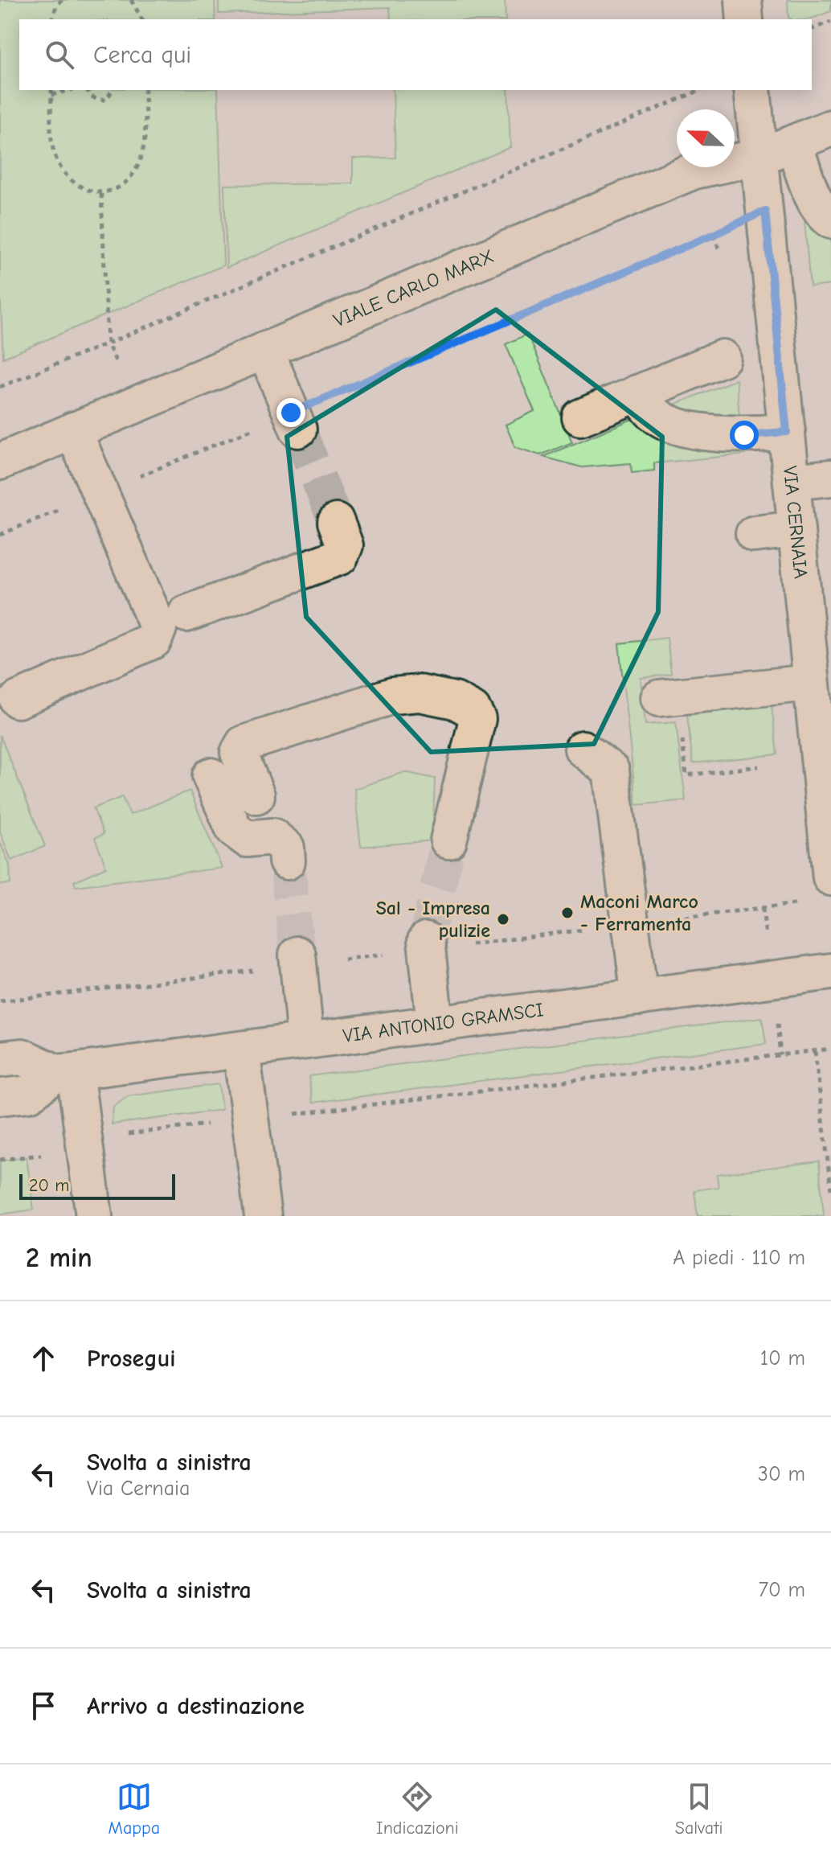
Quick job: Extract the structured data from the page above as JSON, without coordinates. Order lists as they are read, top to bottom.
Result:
{
  "streets": {
    "street": ["VIALE CARLO MARX", "VIA CERNAIA", "VIA ANTONIO GRAMSCI"]
  },
  "crossings": [
    ["VIALE CARLO MARX", "VIA CERNAIA"]
  ],
  "places": ["Maconi Marco - Ferramenta", "Sal - Impresa pulizie"],
  "scale_bar": "20 m",
  "north": "left",
  "page": {
    "search": "Cerca qui",
    "scale": "20 m",
    "heading": ["2 min", "A piedi · 110 m"],
    "list": [
      ["Prosegui", "10 m"],
      ["Svolta a sinistra", "Via Cernaia", "30 m"],
      ["Svolta a sinistra", "70 m"],
      "Arrivo a destinazione"
    ],
    "nav": ["Mappa", "Indicazioni", "Salvati"]
  }
}
